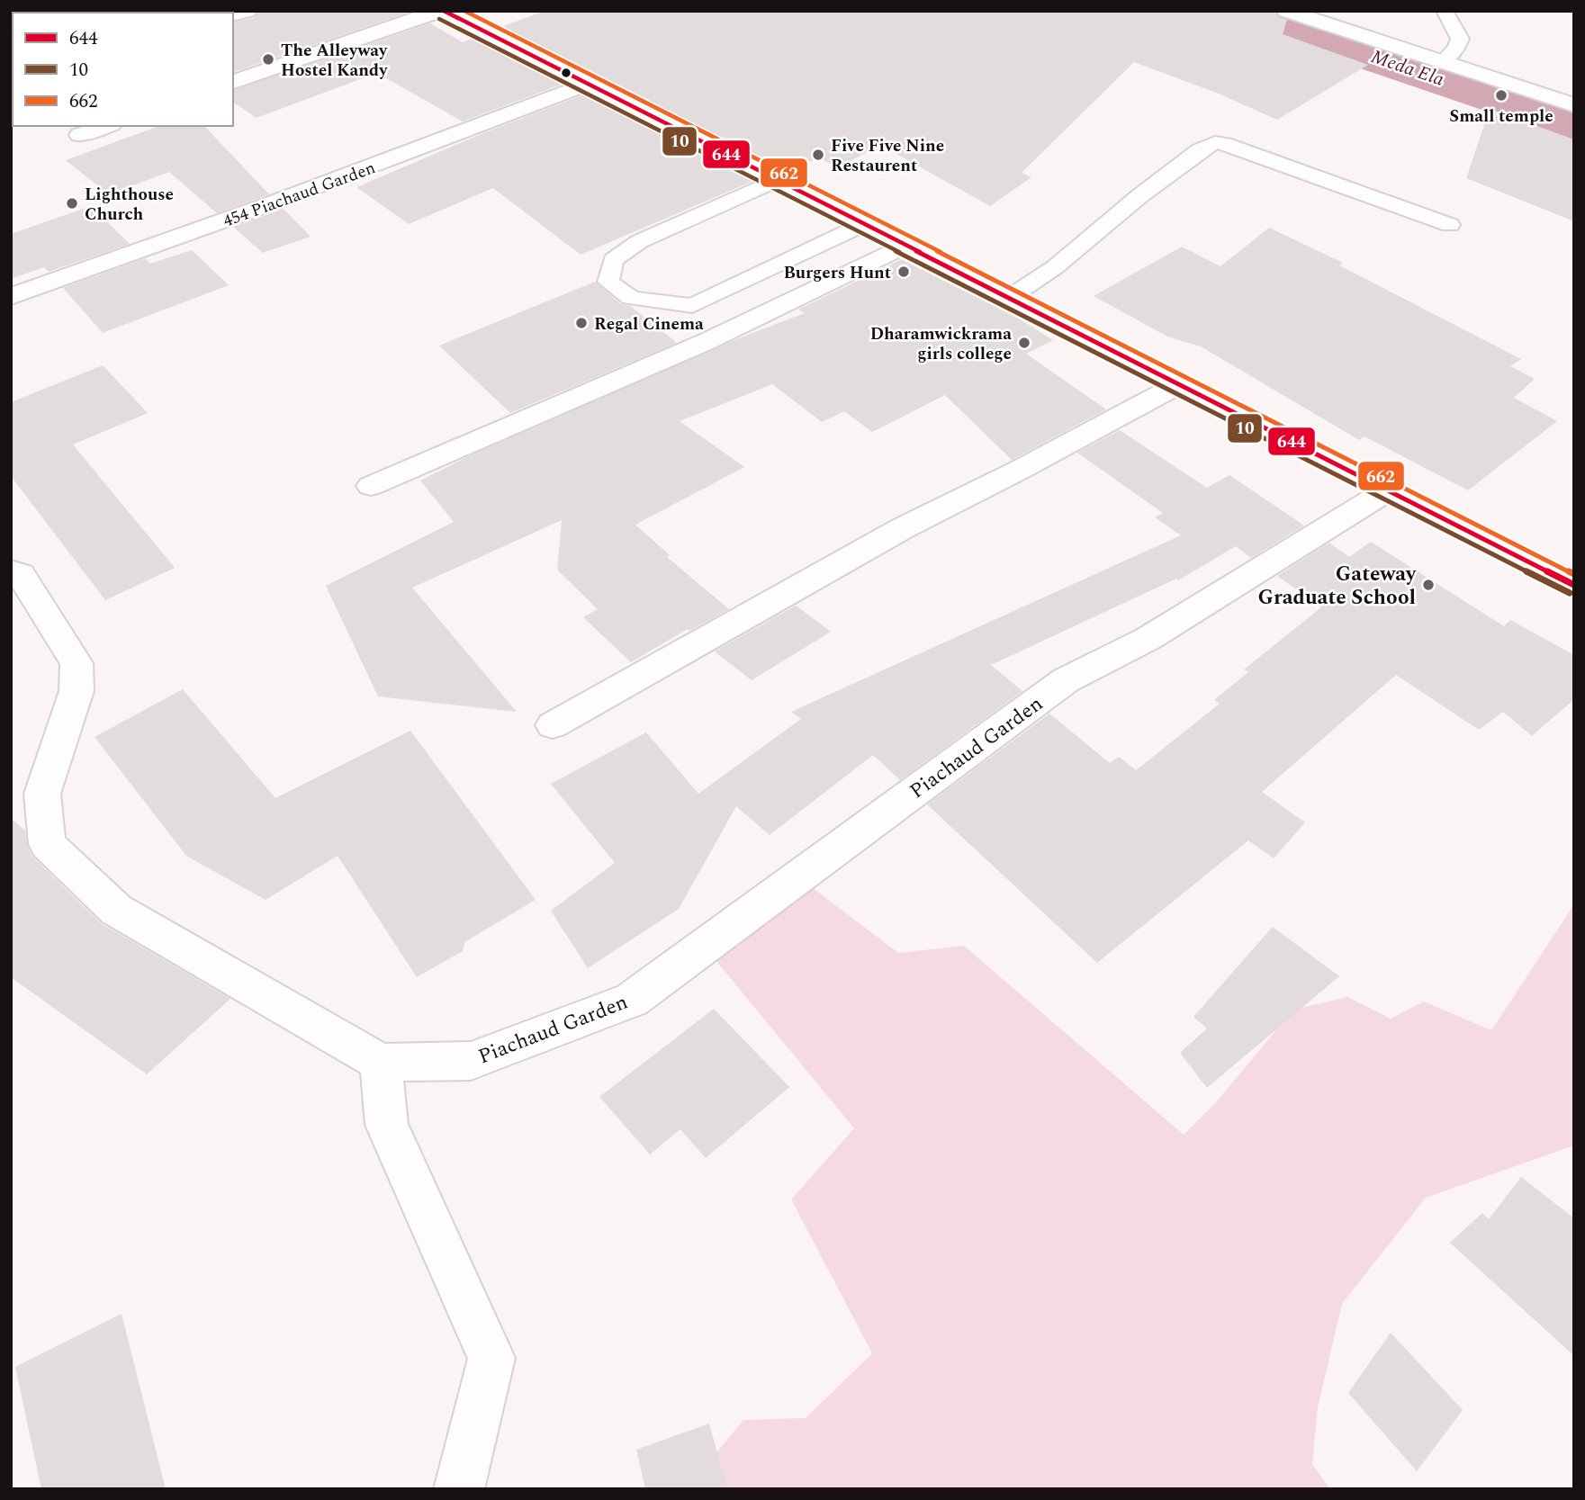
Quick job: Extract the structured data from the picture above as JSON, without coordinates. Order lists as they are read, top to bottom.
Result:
{
  "streets": {
    "main road": ["454 Piachaud Garden", "Piachaud Garden"]
  },
  "water": ["Meda Ela"],
  "places": [
    "The Alleyway Hostel Kandy",
    "Small temple",
    "Five Five Nine Restaurent",
    "Lighthouse Church",
    "Burgers Hunt",
    "Regal Cinema",
    "Dharamwickrama girls college",
    "Gateway Graduate School"
  ],
  "lines": ["transit line 644", "transit line 662", "transit line 10"],
  "legend": ["644", "10", "662"]
}
